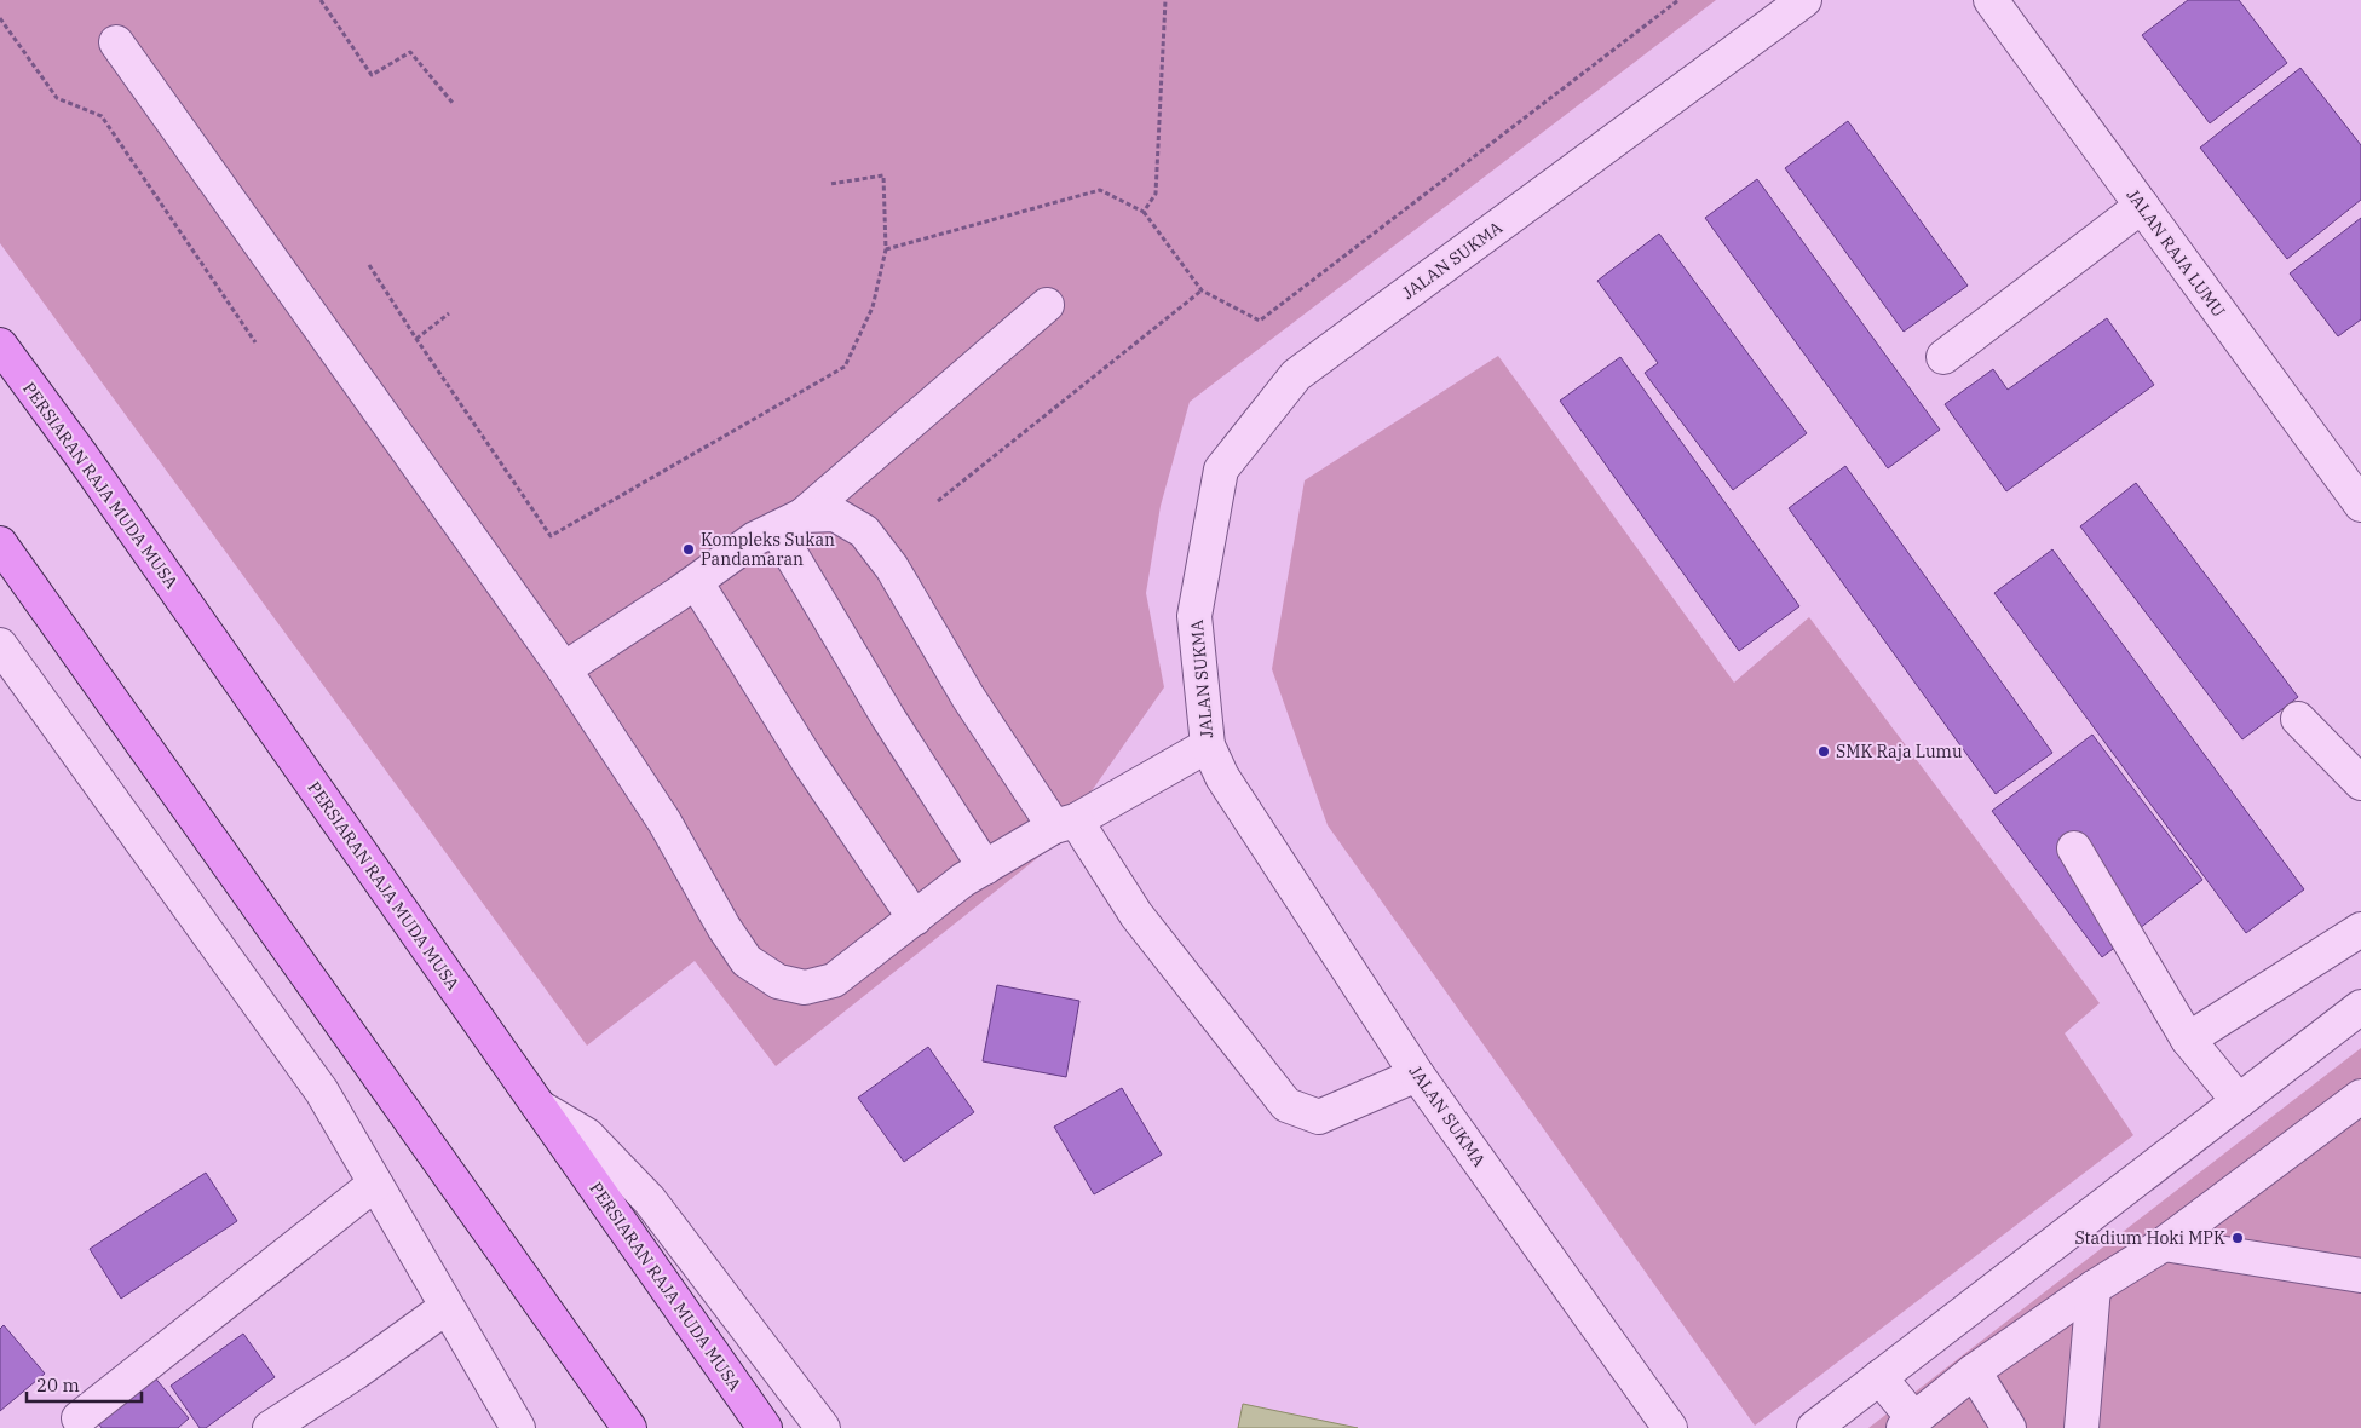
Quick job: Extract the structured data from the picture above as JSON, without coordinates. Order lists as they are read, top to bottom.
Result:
{
  "streets": {
    "main road": ["PERSIARAN RAJA MUDA MUSA"],
    "street": ["JALAN RAJA LUMU", "JALAN SUKMA"]
  },
  "places": ["Kompleks Sukan Pandamaran", "SMK Raja Lumu", "Stadium Hoki MPK"],
  "scale_bar": "20 m"
}
